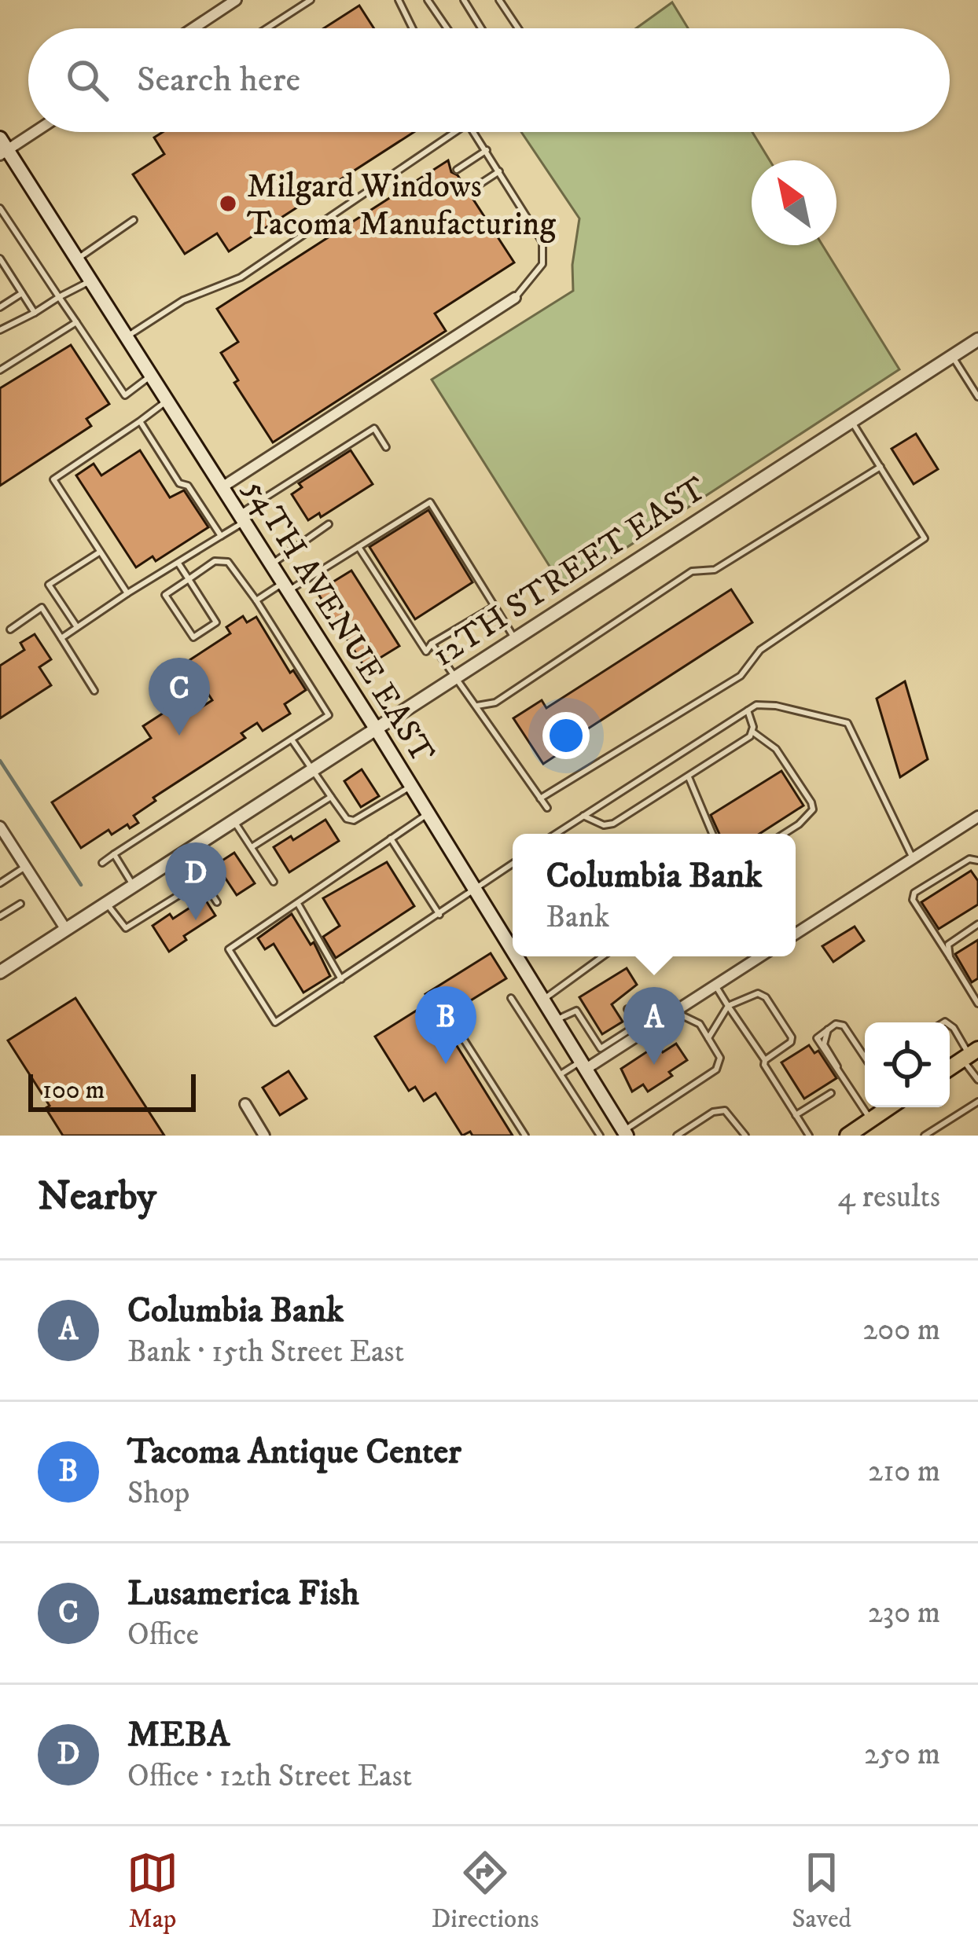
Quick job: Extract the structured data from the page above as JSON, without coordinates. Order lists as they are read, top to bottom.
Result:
{
  "streets": {
    "main road": ["54TH AVENUE EAST"],
    "street": ["12TH STREET EAST"]
  },
  "crossings": [
    ["12TH STREET EAST", "54TH AVENUE EAST"]
  ],
  "places": ["Milgard Windows Tacoma Manufacturing"],
  "scale_bar": "100 m",
  "north": "top left",
  "page": {
    "search": "Search here",
    "pins": [
      "C",
      "D",
      "B",
      "A"
    ],
    "popup": ["Columbia Bank", "Bank"],
    "scale": "100 m",
    "heading": ["Nearby", "4 results"],
    "list": [
      {
        "mark": "A",
        "name": "Columbia Bank",
        "note": "Bank · 15th Street East",
        "value": "200 m"
      },
      {
        "mark": "B",
        "name": "Tacoma Antique Center",
        "note": "Shop",
        "value": "210 m"
      },
      {
        "mark": "C",
        "name": "Lusamerica Fish",
        "note": "Office",
        "value": "230 m"
      },
      {
        "mark": "D",
        "name": "MEBA",
        "note": "Office · 12th Street East",
        "value": "250 m"
      }
    ],
    "nav": ["Map", "Directions", "Saved"]
  }
}
